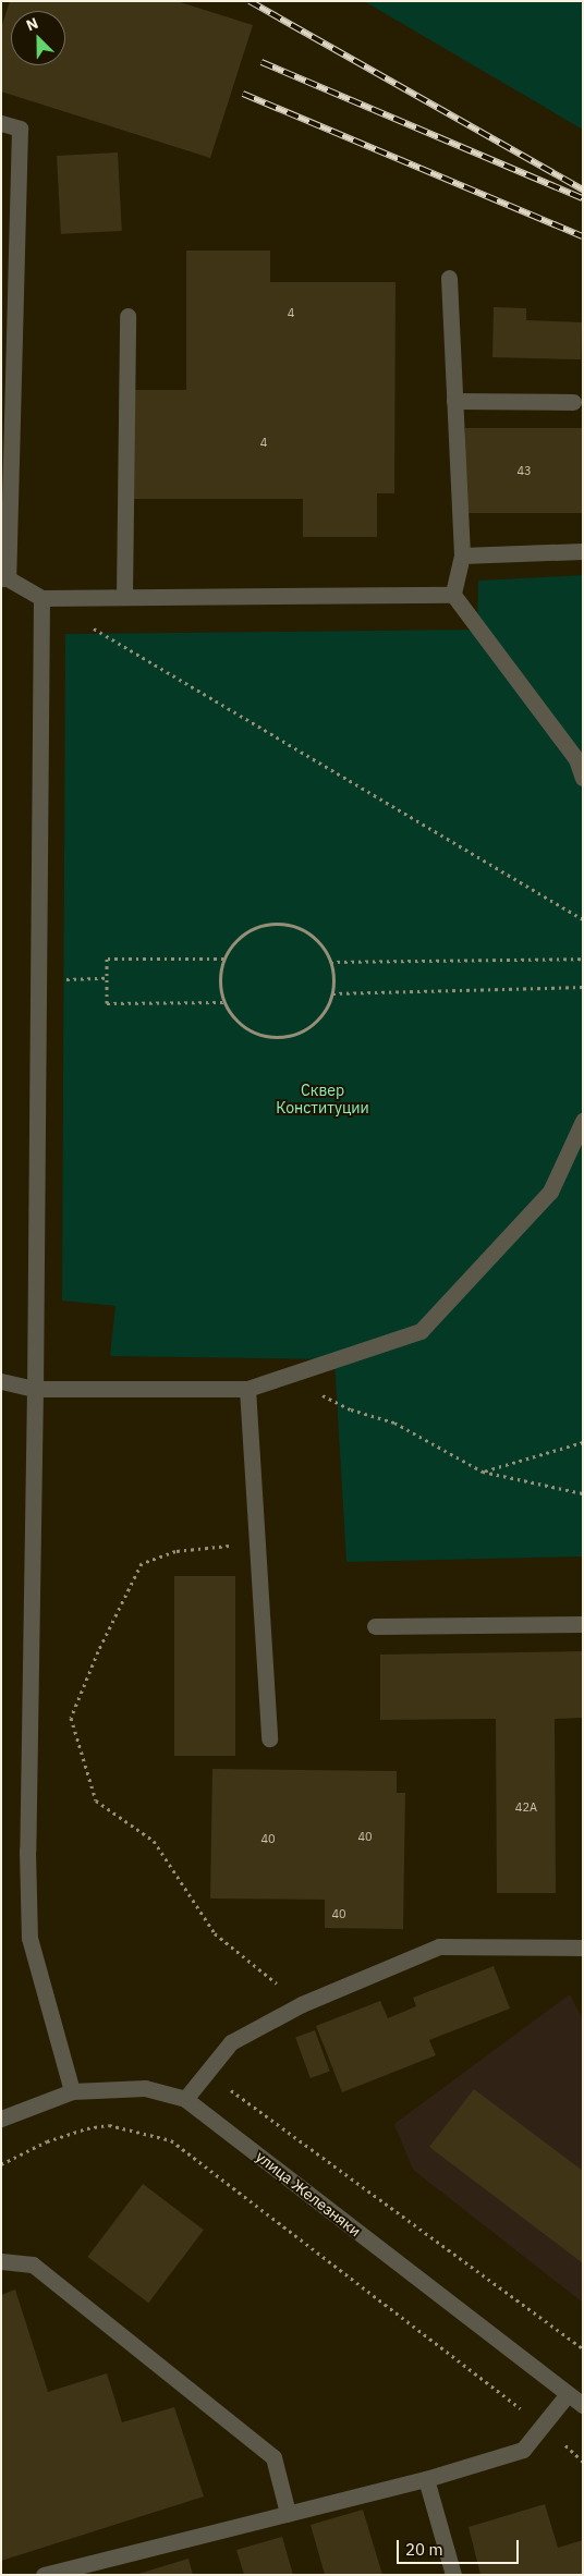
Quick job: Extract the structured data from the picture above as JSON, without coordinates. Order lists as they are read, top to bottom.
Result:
{
  "streets": {
    "street": ["улица Железняки"]
  },
  "parks": ["Сквер Конституции"],
  "house_numbers": [
    "4",
    "4",
    "43",
    "42А",
    "40",
    "40",
    "40"
  ],
  "scale_bar": "20 m",
  "north": "top left"
}
